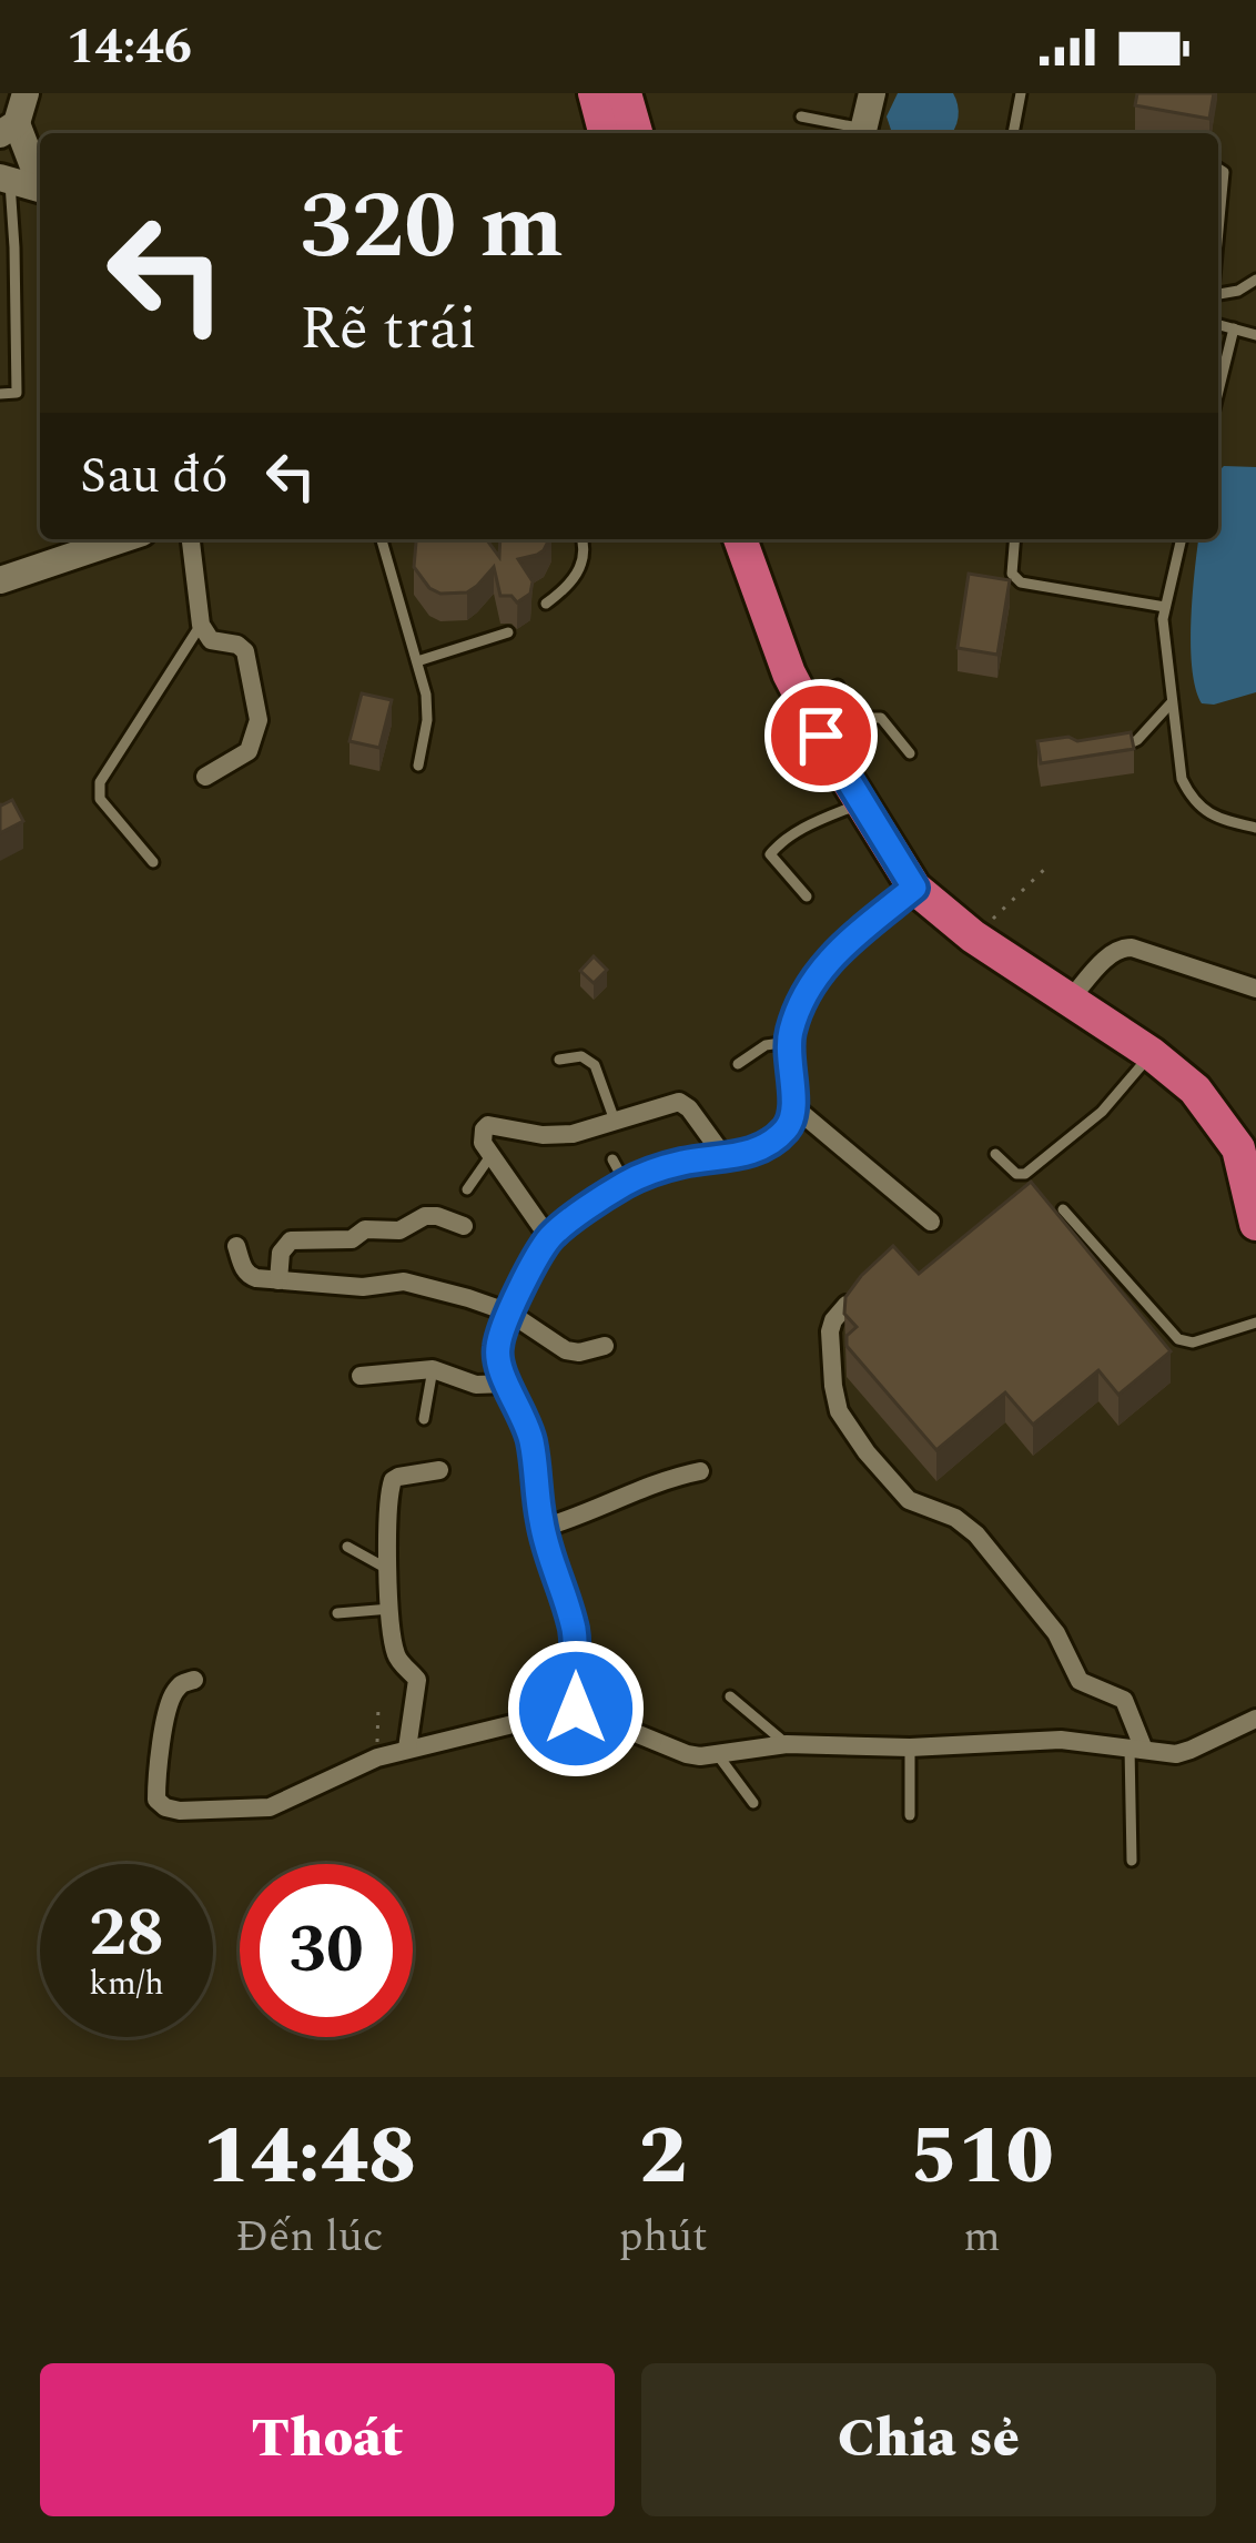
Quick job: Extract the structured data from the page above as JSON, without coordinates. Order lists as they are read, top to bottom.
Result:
{
  "page": {
    "status": "14:46",
    "turn": ["320 m", "Rẽ trái"],
    "then": "Sau đó",
    "speed": "28 km/h",
    "limit": "30",
    "eta": [
      "14:48",
      "Đến lúc",
      "2",
      "phút",
      "510",
      "m"
    ],
    "buttons": ["Thoát", "Chia sẻ"]
  }
}
